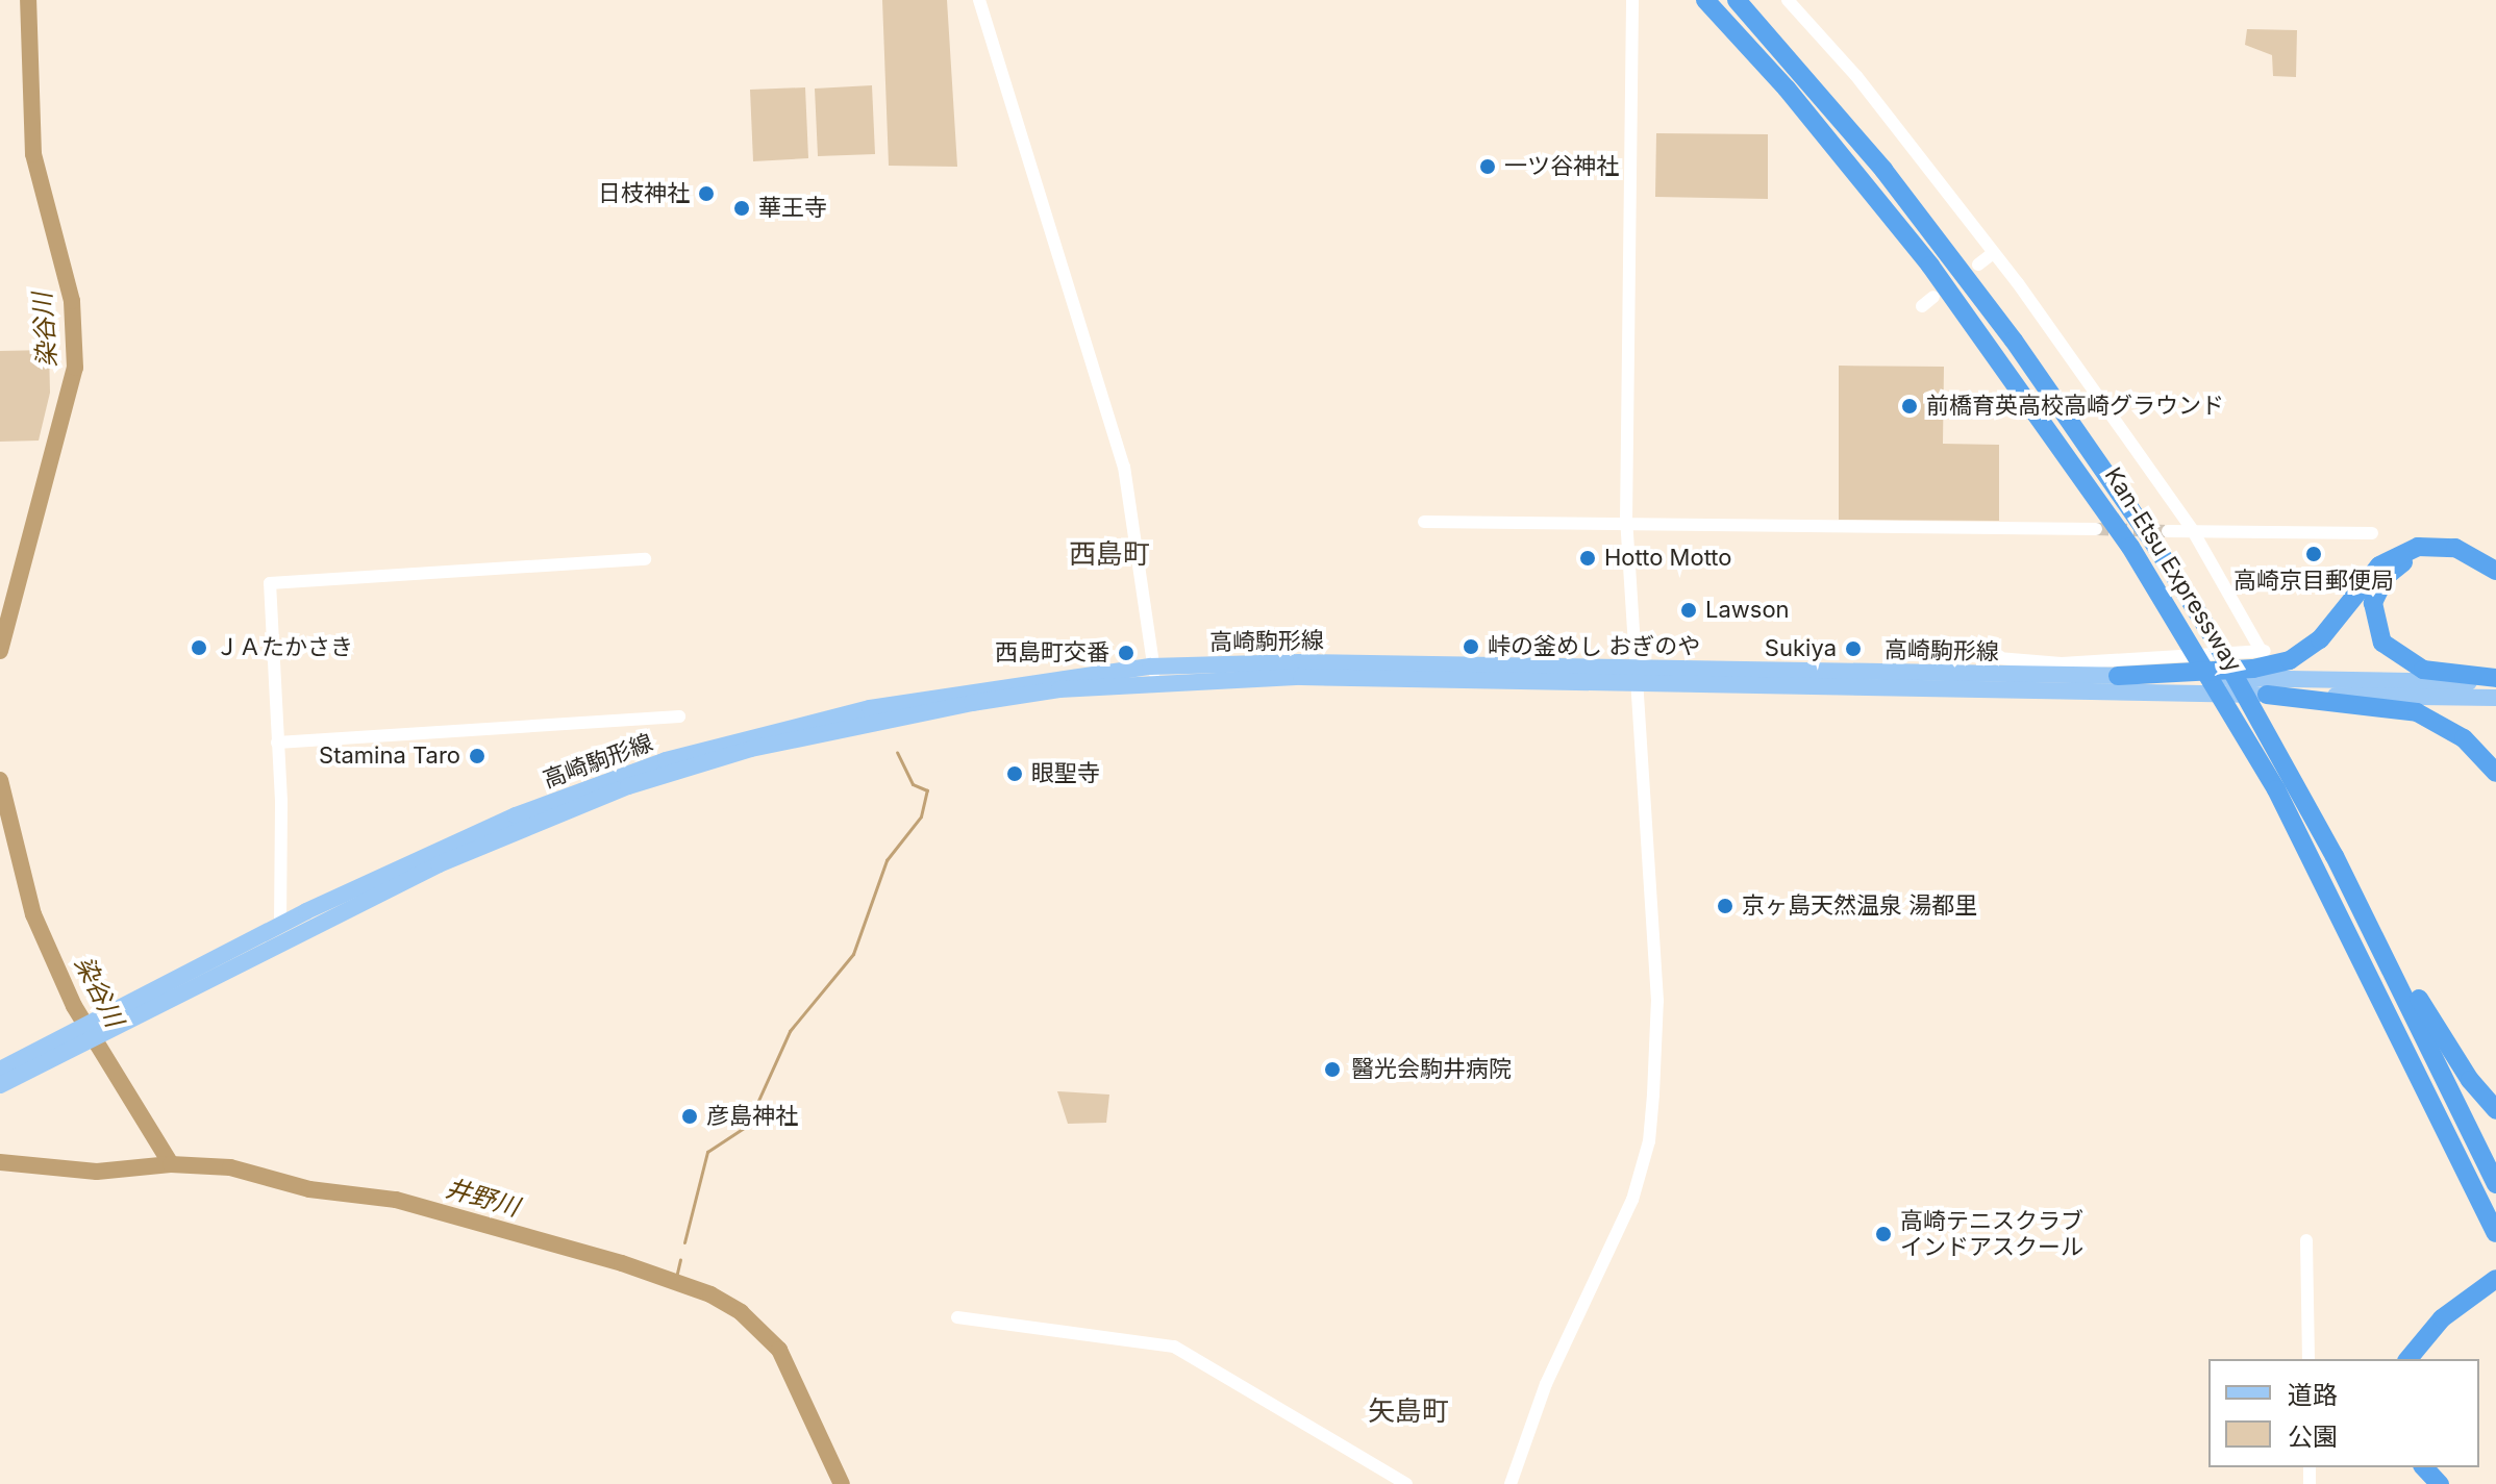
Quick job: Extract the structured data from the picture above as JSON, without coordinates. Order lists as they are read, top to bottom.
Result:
{
  "streets": {
    "highway": ["Kan-Etsu Expressway"],
    "main road": ["高崎駒形線"]
  },
  "districts": ["西島町", "矢島町"],
  "water": ["染谷川", "井野川"],
  "places": [
    "一ツ谷神社",
    "日枝神社",
    "華王寺",
    "前橋育英高校高崎グラウンド",
    "高崎京目郵便局",
    "Hotto Motto",
    "Lawson",
    "峠の釜めし おぎのや",
    "ＪＡたかさき",
    "Sukiya",
    "西島町交番",
    "Stamina Taro",
    "眼聖寺",
    "京ヶ島天然温泉 湯都里",
    "醫光会駒井病院",
    "彦島神社",
    "高崎テニスクラブ インドアスクール"
  ],
  "legend": ["道路", "公園"]
}
